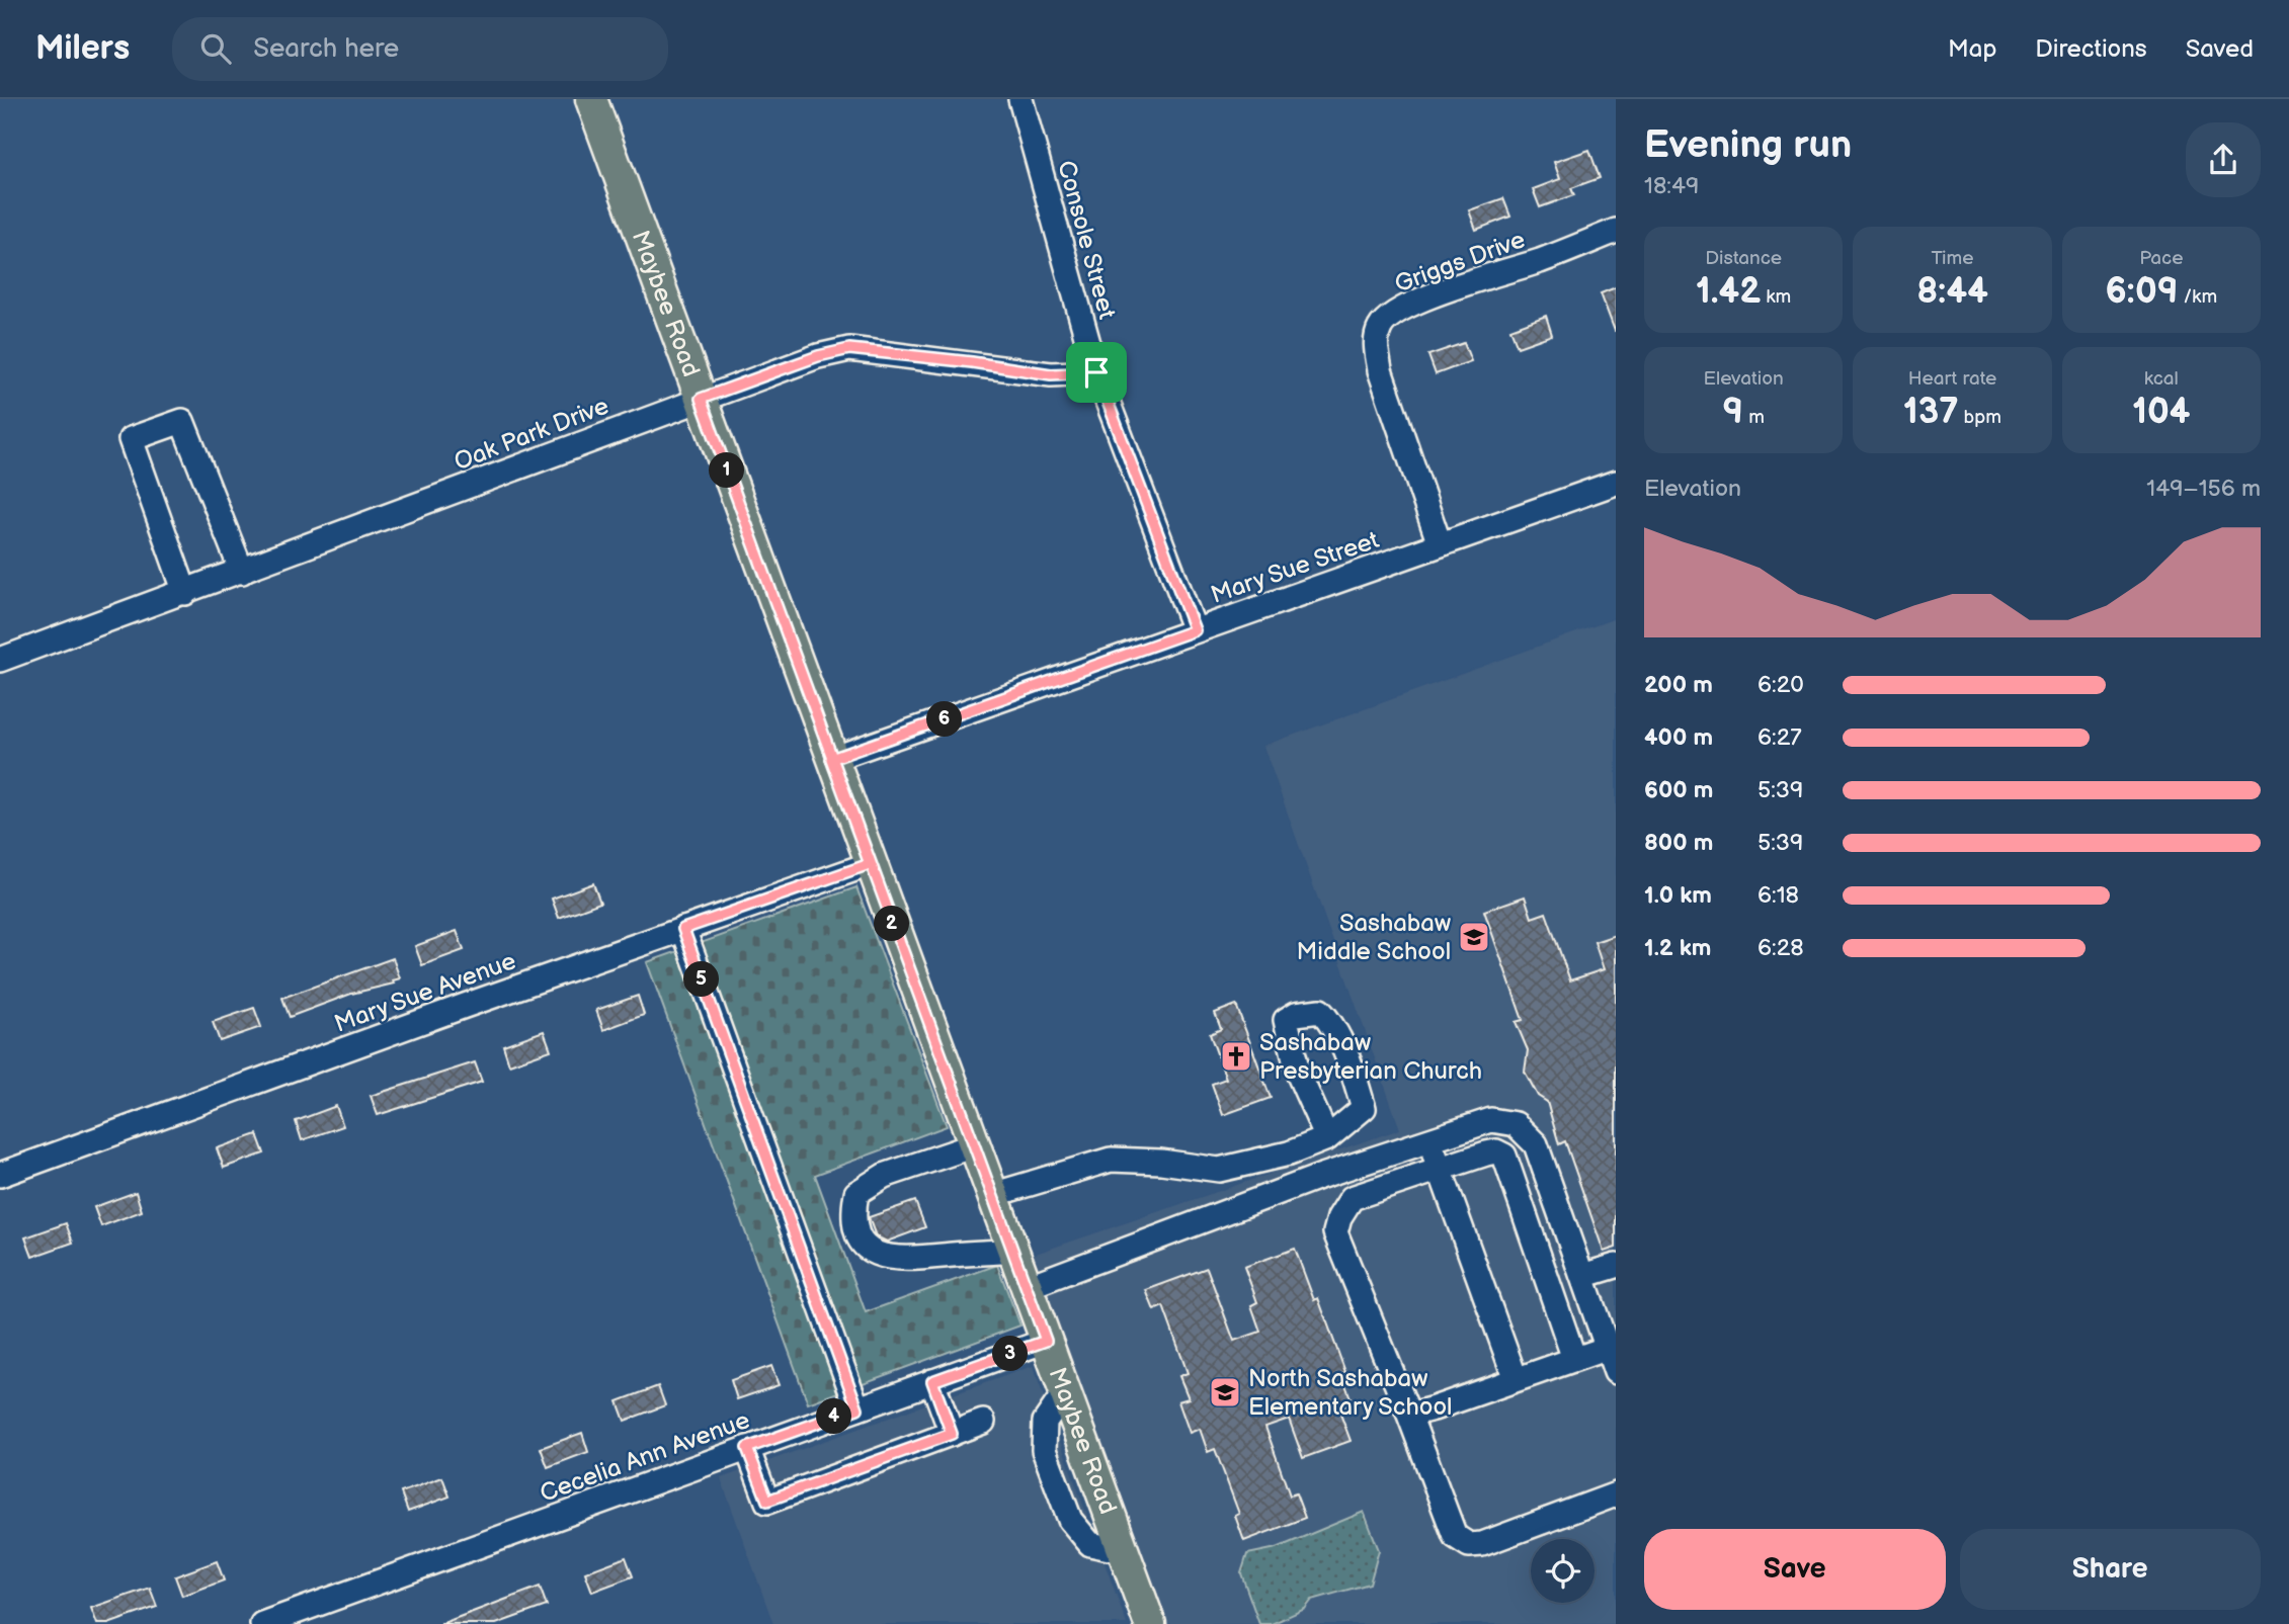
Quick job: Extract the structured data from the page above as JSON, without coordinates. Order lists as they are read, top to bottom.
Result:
{
  "streets": {
    "main road": ["Maybee Road"],
    "street": [
      "Console Street",
      "Griggs Drive",
      "Oak Park Drive",
      "Mary Sue Street",
      "Mary Sue Avenue",
      "Cecelia Ann Avenue"
    ]
  },
  "crossings": [
    ["Console Street", "Oak Park Drive"],
    ["Console Street", "Mary Sue Street"],
    ["Griggs Drive", "Mary Sue Street"],
    ["Maybee Road", "Oak Park Drive"],
    ["Maybee Road", "Mary Sue Street"],
    ["Maybee Road", "Mary Sue Avenue"],
    ["Maybee Road", "Cecelia Ann Avenue"]
  ],
  "places": {
    "school or university": ["Sashabaw Middle School", "North Sashabaw Elementary School"],
    "church": ["Sashabaw Presbyterian Church"]
  },
  "page": {
    "header": "Milers",
    "search": "Search here",
    "nav": ["Map", "Directions", "Saved"],
    "heading": ["Evening run", "18:49"],
    "stats": [
      ["Distance", "1.42 km"],
      ["Time", "8:44"],
      ["Pace", "6:09 /km"],
      ["Elevation", "9 m"],
      ["Heart rate", "137 bpm"],
      ["kcal", "104"]
    ],
    "pins": [
      "1",
      "6",
      "2",
      "5",
      "3",
      "4"
    ],
    "chart": ["Elevation", "149–156 m"],
    "list": [
      {
        "name": "200 m",
        "note": "6:20"
      },
      {
        "name": "400 m",
        "note": "6:27"
      },
      {
        "name": "600 m",
        "note": "5:39"
      },
      {
        "name": "800 m",
        "note": "5:39"
      },
      {
        "name": "1.0 km",
        "note": "6:18"
      },
      {
        "name": "1.2 km",
        "note": "6:28"
      }
    ],
    "buttons": ["Save", "Share"]
  }
}
